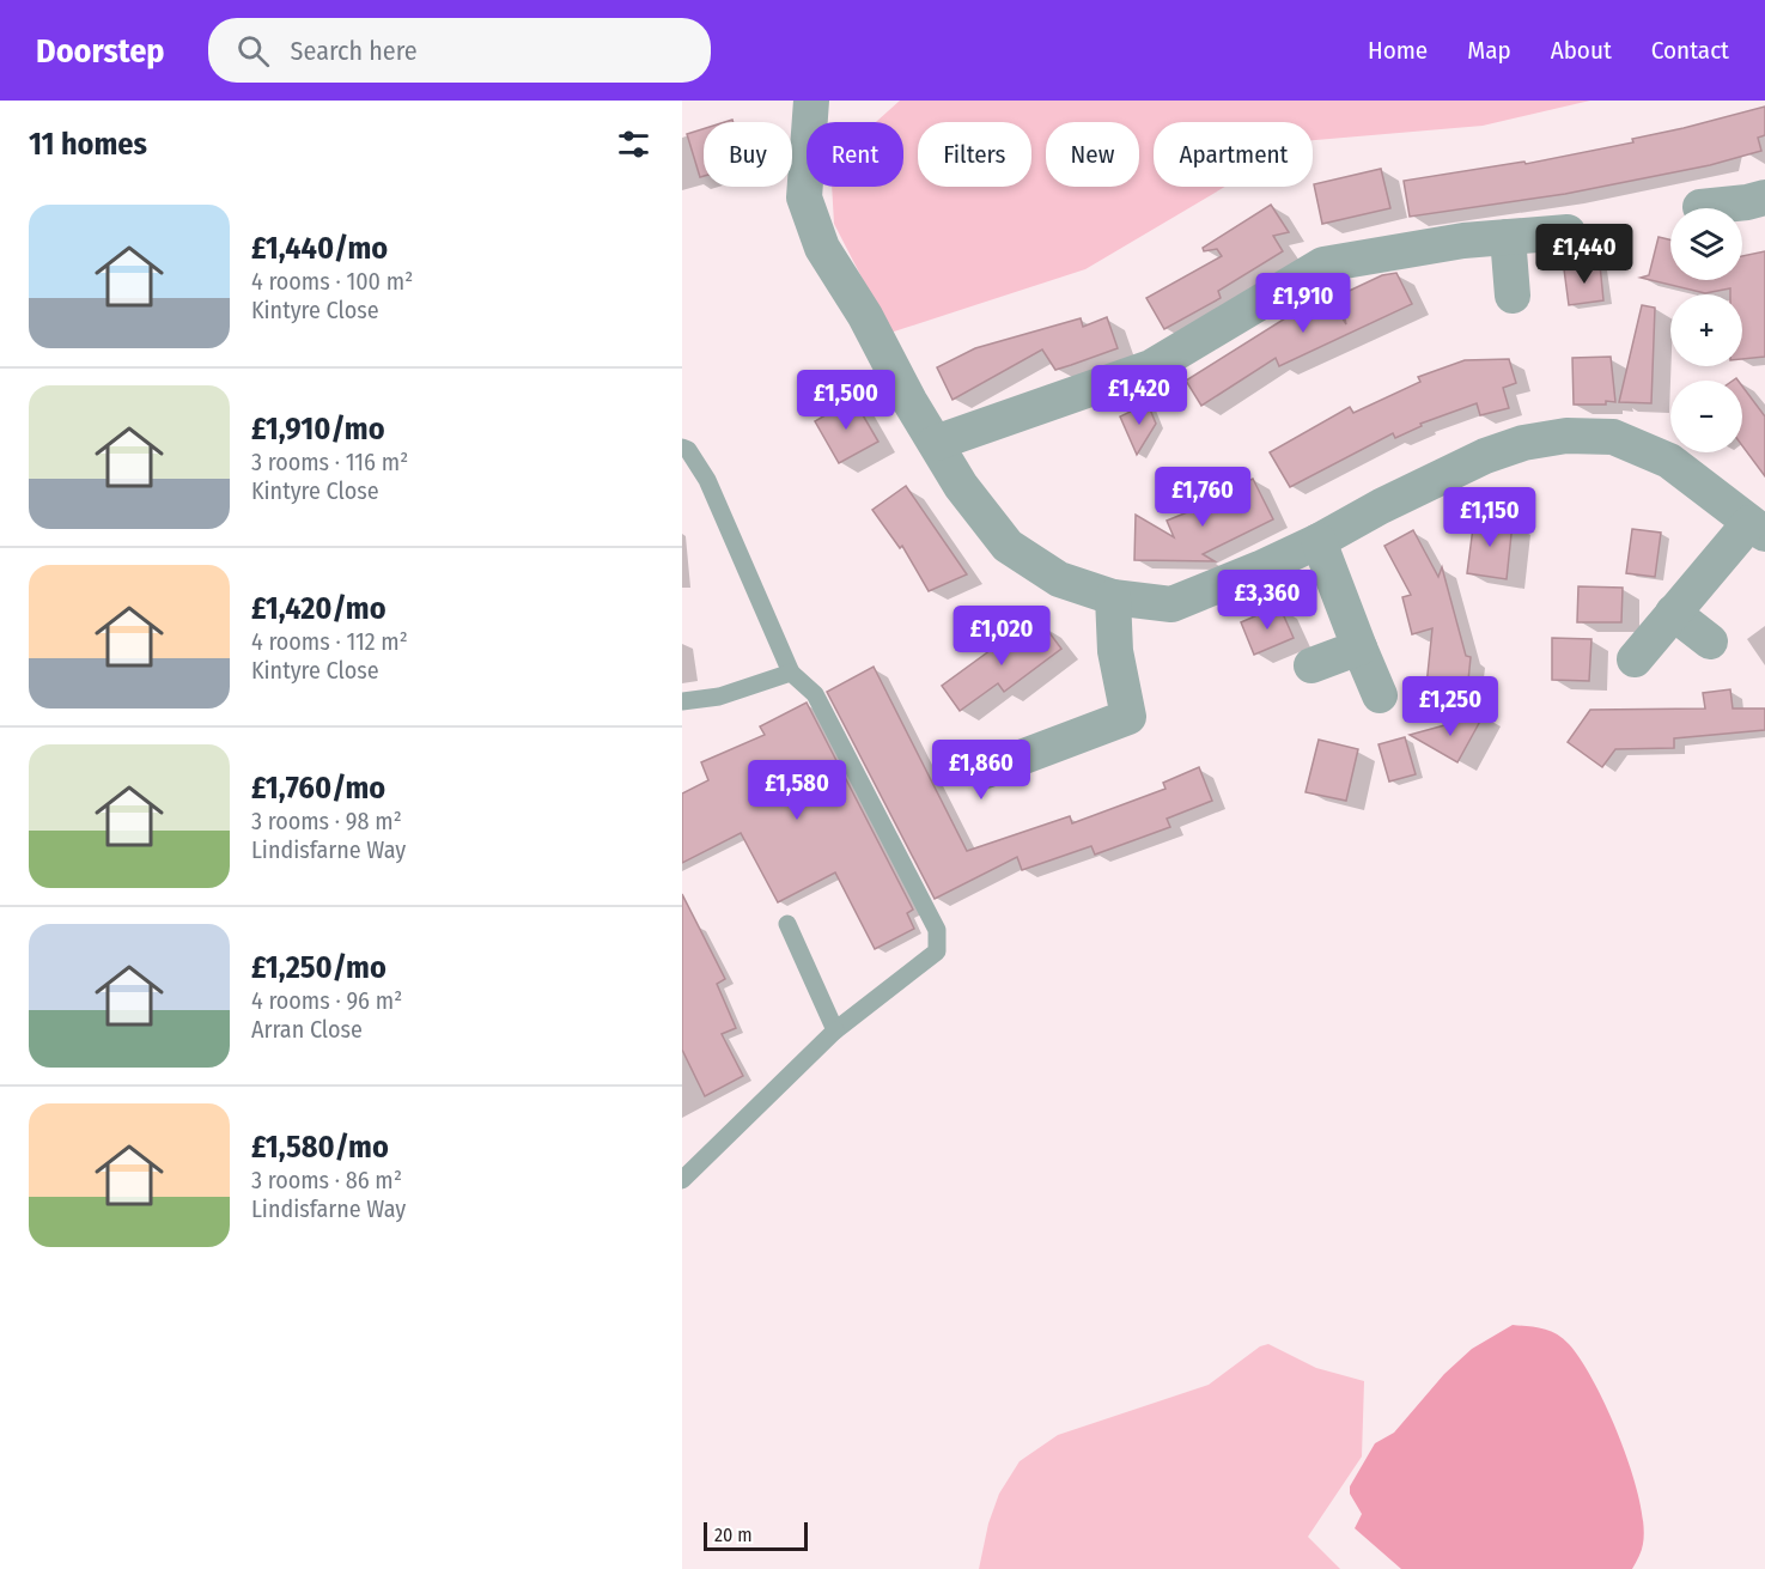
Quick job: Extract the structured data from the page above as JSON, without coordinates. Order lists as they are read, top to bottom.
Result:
{
  "scale_bar": "20 m",
  "page": {
    "header": "Doorstep",
    "search": "Search here",
    "nav": [
      "Home",
      "Map",
      "About",
      "Contact"
    ],
    "heading": "11 homes",
    "chip": [
      "Buy",
      "Rent",
      "Filters",
      "New",
      "Apartment"
    ],
    "list": [
      {
        "name": "£1,440/mo",
        "note": "4 rooms · 100 m² · Kintyre Close"
      },
      {
        "name": "£1,910/mo",
        "note": "3 rooms · 116 m² · Kintyre Close"
      },
      {
        "name": "£1,420/mo",
        "note": "4 rooms · 112 m² · Kintyre Close"
      },
      {
        "name": "£1,760/mo",
        "note": "3 rooms · 98 m² · Lindisfarne Way"
      },
      {
        "name": "£1,250/mo",
        "note": "4 rooms · 96 m² · Arran Close"
      },
      {
        "name": "£1,580/mo",
        "note": "3 rooms · 86 m² · Lindisfarne Way"
      }
    ],
    "map_buttons": ["+", "−"],
    "price": [
      "£1,440",
      "£1,910",
      "£1,420",
      "£1,500",
      "£1,760",
      "£1,150",
      "£3,360",
      "£1,020",
      "£1,250",
      "£1,860",
      "£1,580"
    ],
    "scale": "20 m"
  }
}
